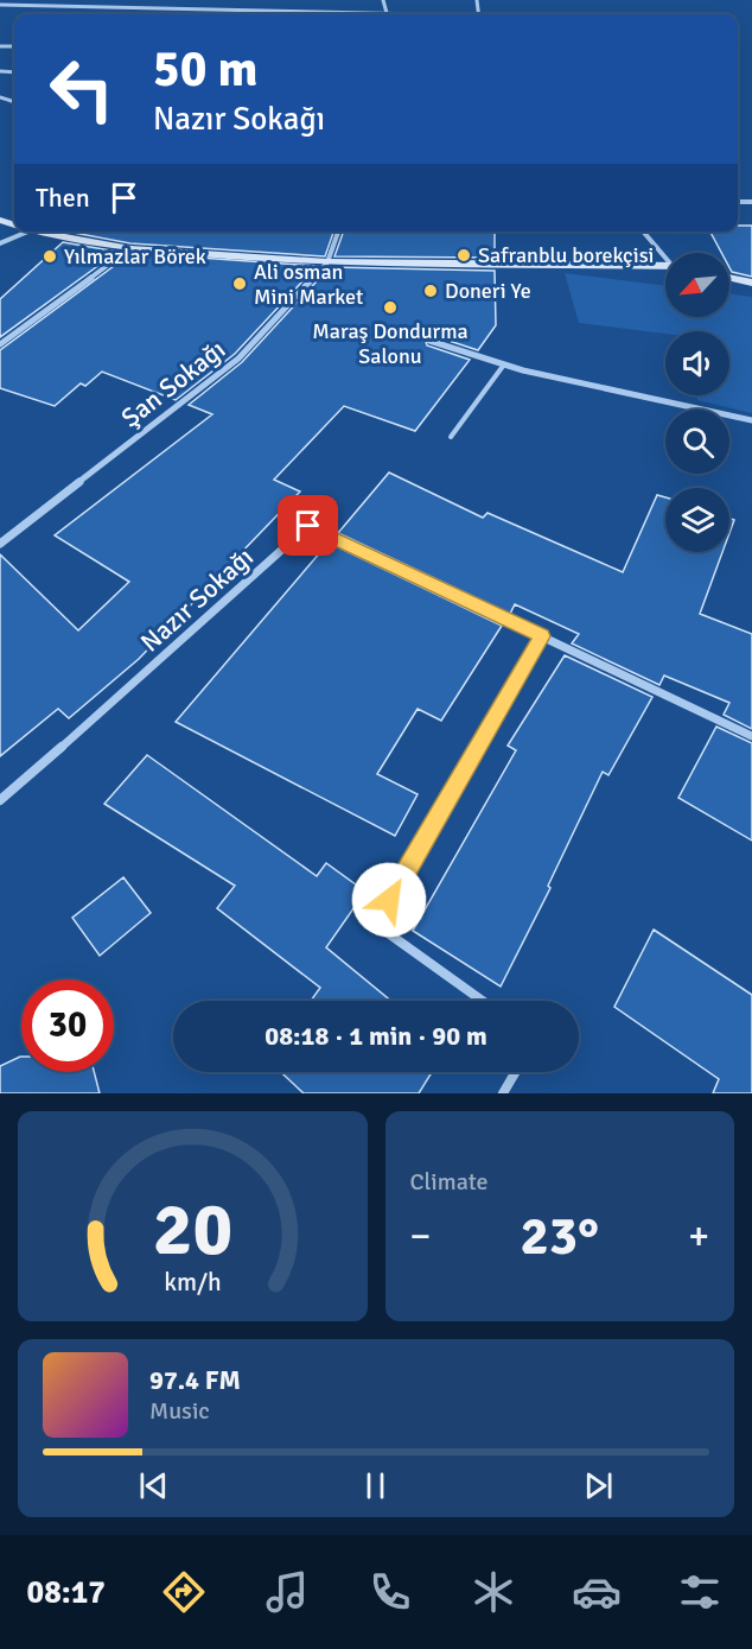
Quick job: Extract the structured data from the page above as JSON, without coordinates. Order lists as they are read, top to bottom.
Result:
{
  "streets": {
    "street": ["Şan Sokağı", "Nazır Sokağı"]
  },
  "places": [
    "Safranblu borekçisi",
    "Yılmazlar Börek",
    "Ali osman Mini Market",
    "Doneri Ye",
    "Maraş Dondurma Salonu"
  ],
  "north": "bottom left",
  "page": {
    "turn": ["50 m", "Nazır Sokağı"],
    "then": "Then",
    "limit": "30",
    "trip": "08:18 · 1 min · 90 m",
    "tile": "Climate",
    "heat": ["−", "23°", "+"],
    "song": ["97.4 FM", "Music"],
    "tabs": "08:17",
    "gauge": ["20", "km/h"]
  }
}
